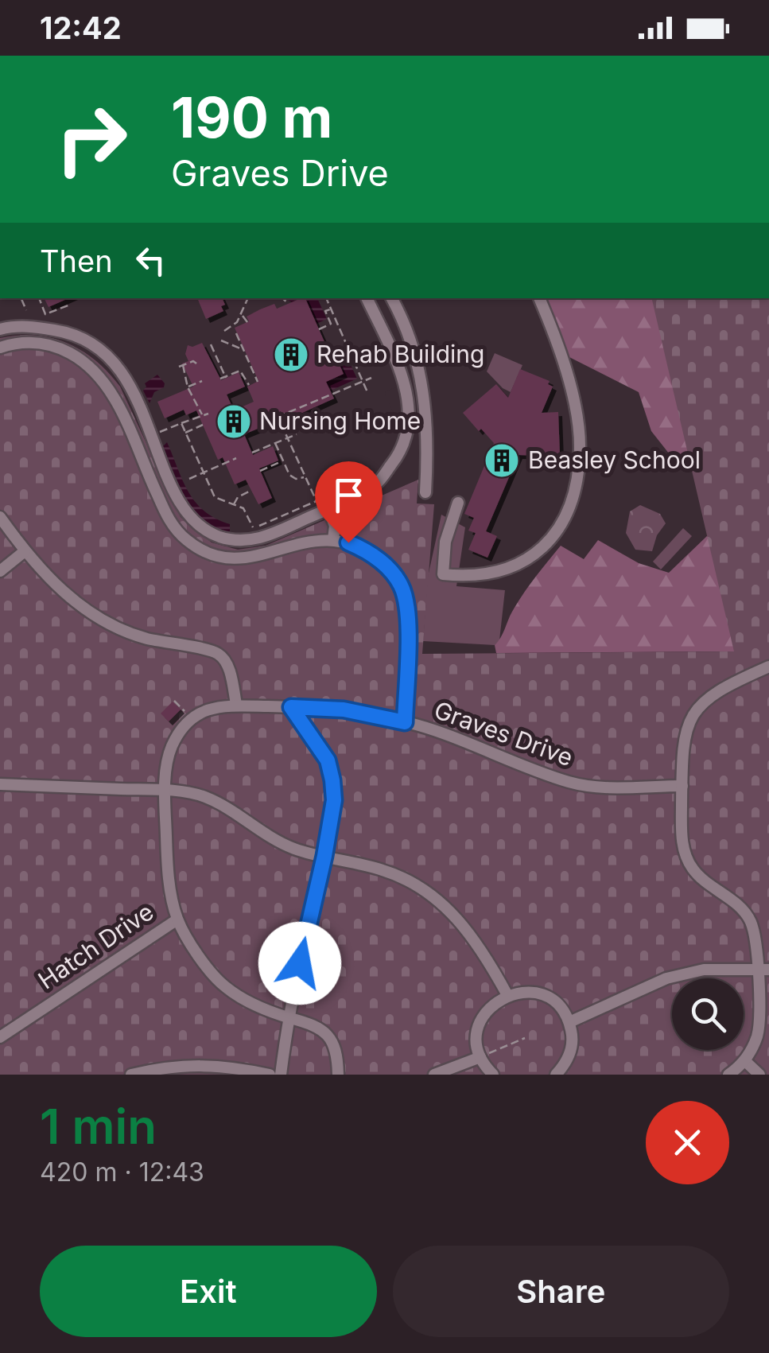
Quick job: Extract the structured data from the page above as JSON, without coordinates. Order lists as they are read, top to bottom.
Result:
{
  "streets": {
    "street": ["Graves Drive", "Hatch Drive"]
  },
  "crossings": [
    ["Graves Drive", "Hatch Drive"]
  ],
  "places": {
    "building": ["Rehab Building", "Nursing Home", "Beasley School"]
  },
  "page": {
    "status": "12:42",
    "turn": ["190 m", "Graves Drive"],
    "then": "Then",
    "heading": ["1 min", "420 m · 12:43"],
    "buttons": ["Exit", "Share"]
  }
}
